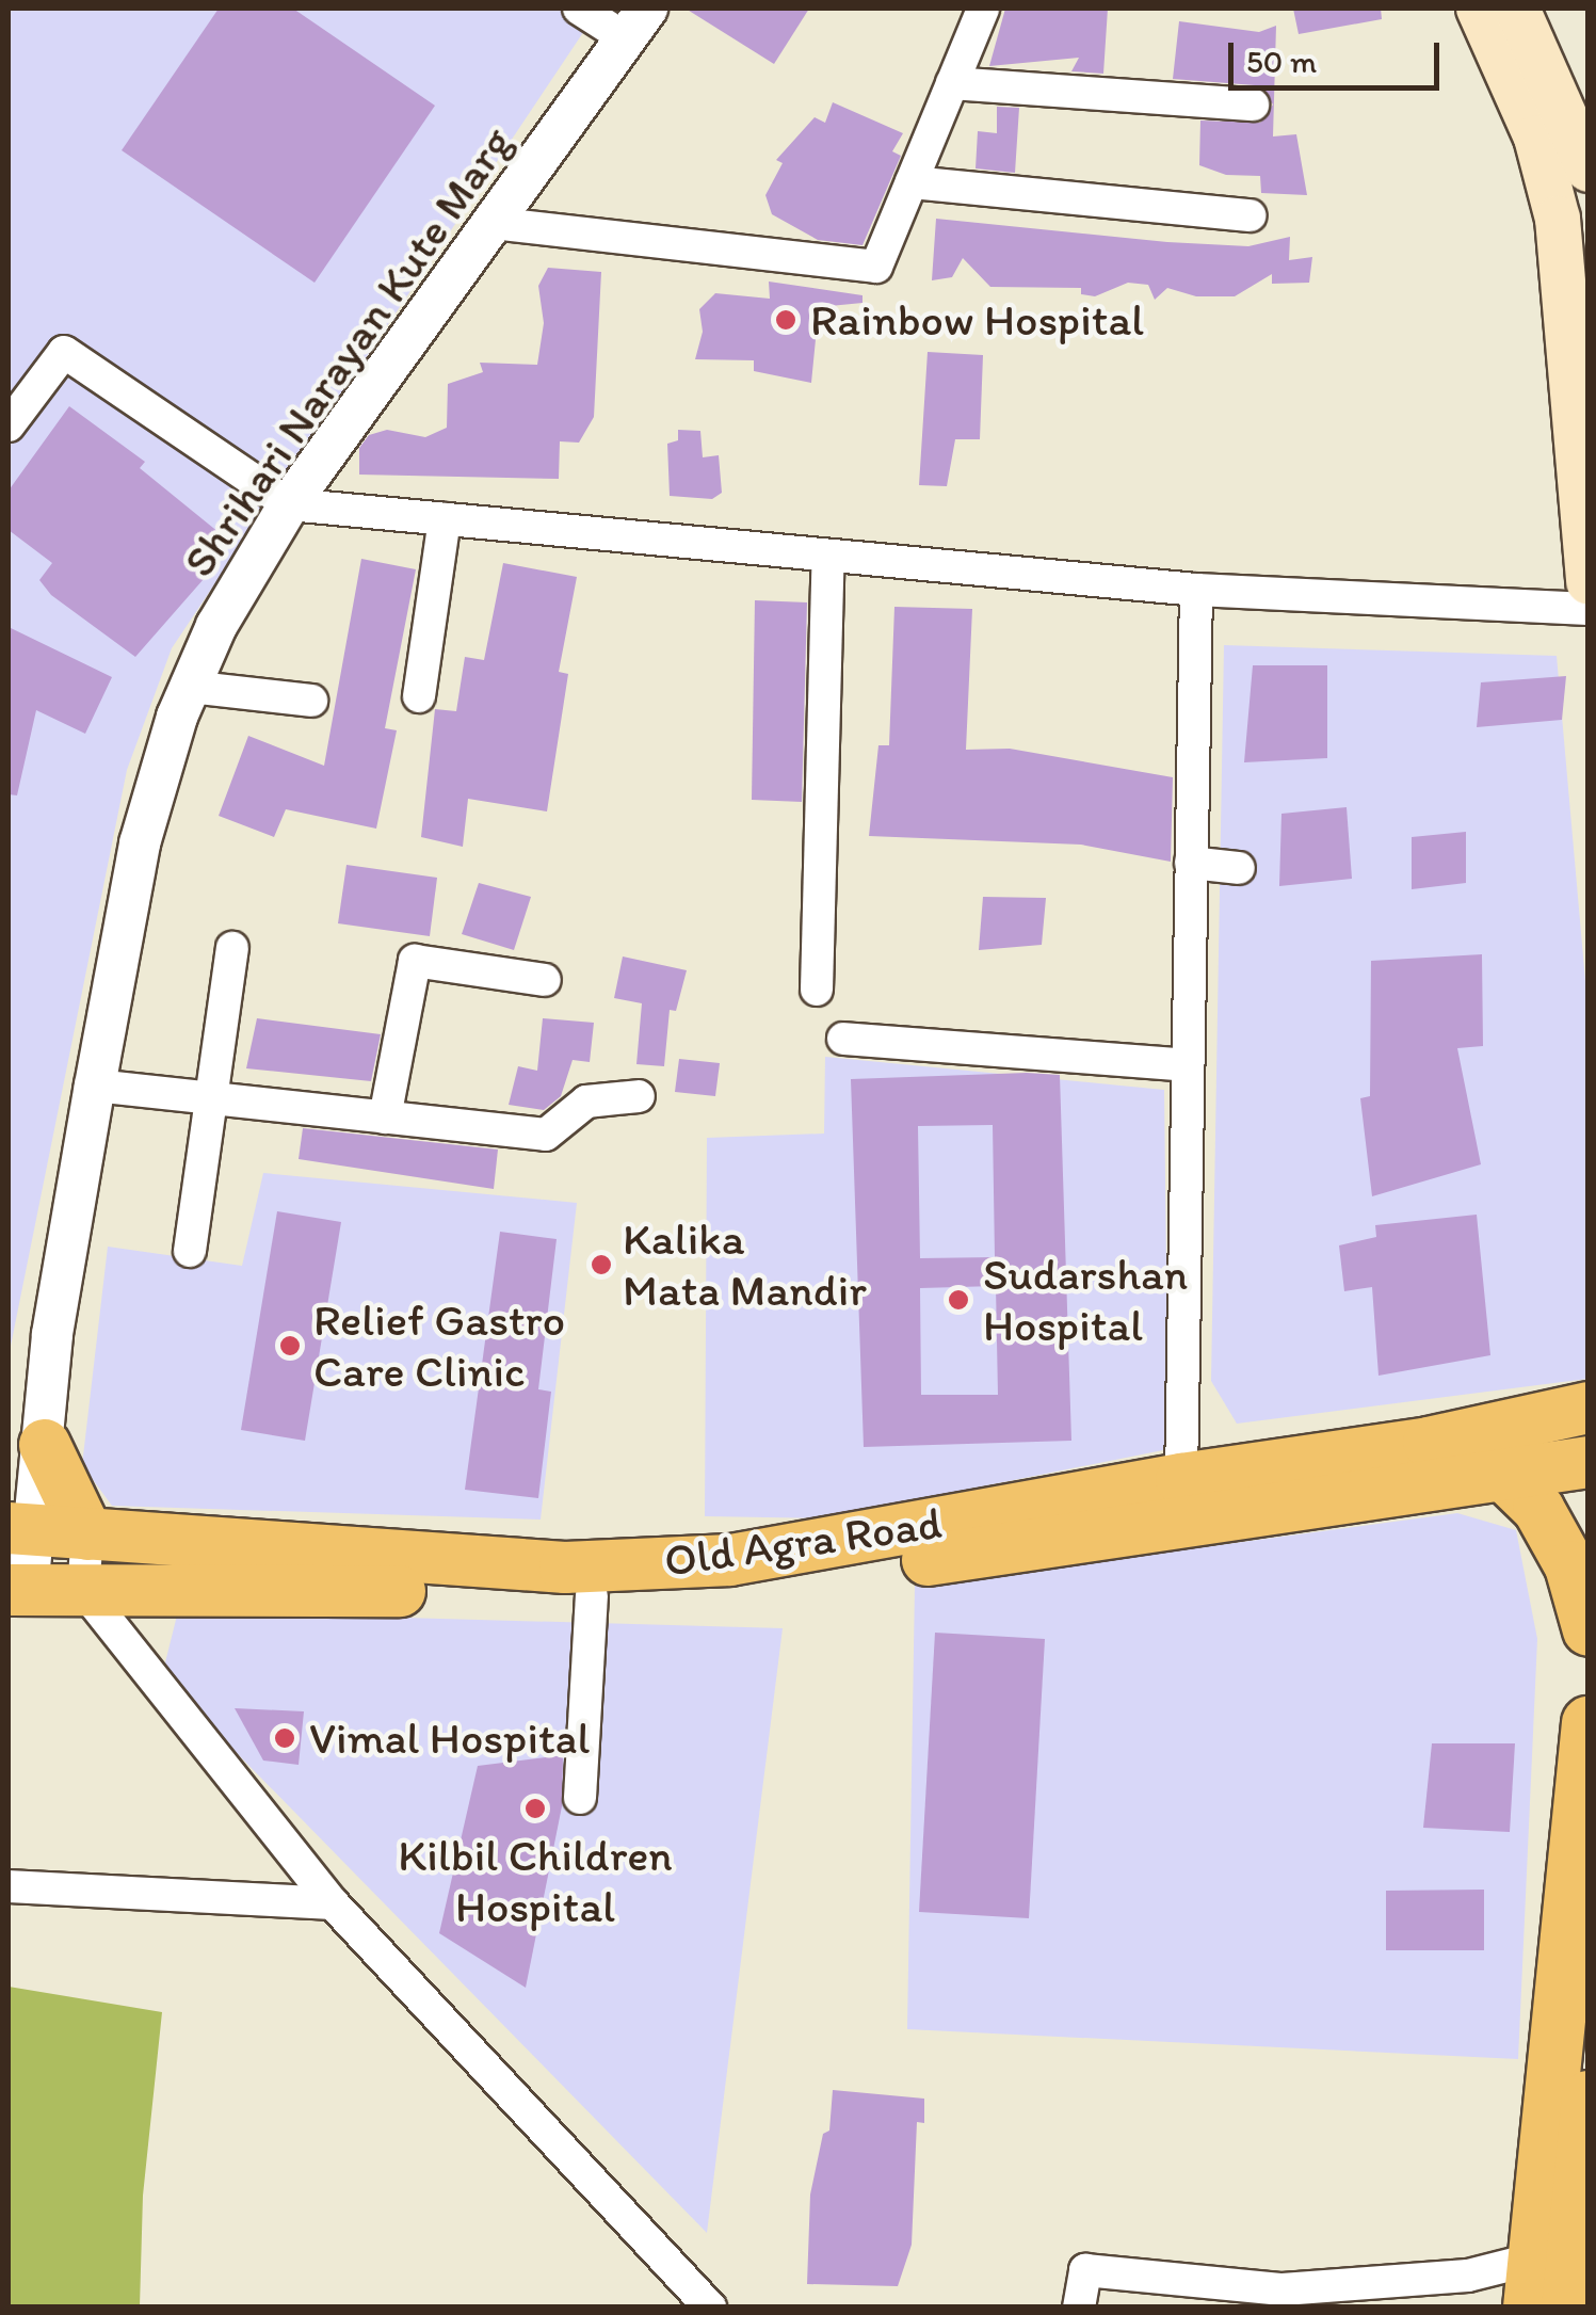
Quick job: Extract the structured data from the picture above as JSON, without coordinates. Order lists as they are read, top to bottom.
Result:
{
  "streets": {
    "main road": ["Old Agra Road"],
    "street": ["Shrihari Narayan Kute Marg"]
  },
  "crossings": [
    ["Shrihari Narayan Kute Marg", "Old Agra Road"]
  ],
  "places": [
    "Rainbow Hospital",
    "Kalika Mata Mandir",
    "Sudarshan Hospital",
    "Relief Gastro Care Clinic",
    "Vimal Hospital",
    "Kilbil Children Hospital"
  ],
  "scale_bar": "50 m"
}
